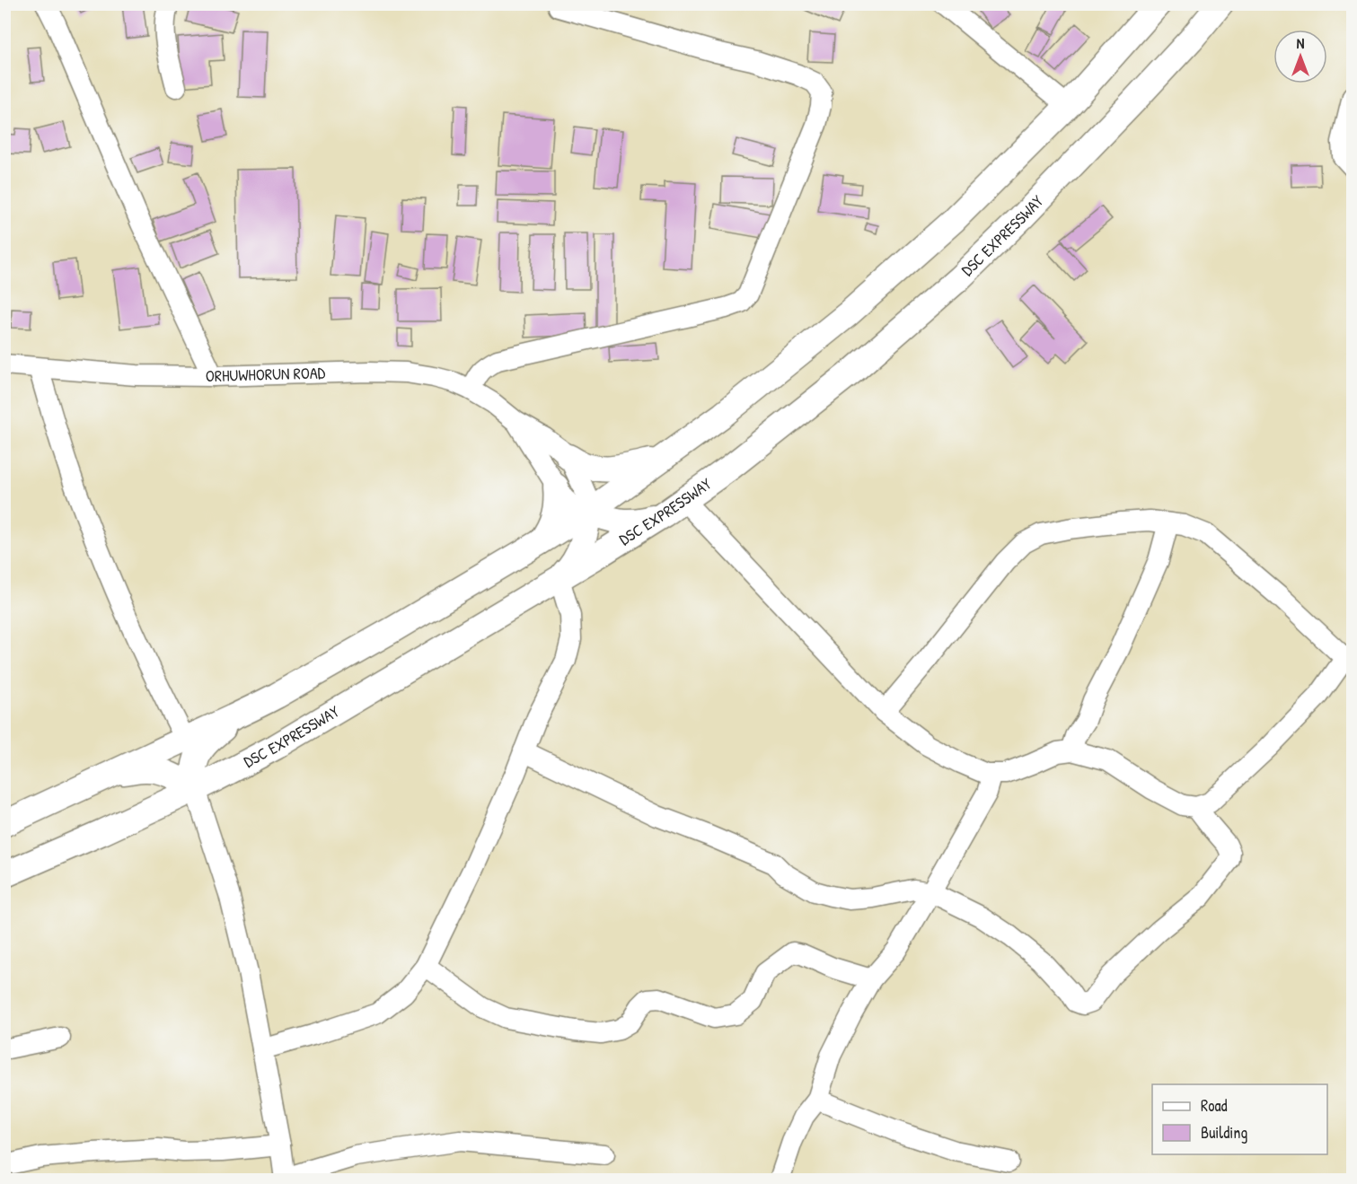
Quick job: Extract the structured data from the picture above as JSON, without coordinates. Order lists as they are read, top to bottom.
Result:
{
  "streets": {
    "main road": ["DSC EXPRESSWAY"],
    "street": ["ORHUWHORUN ROAD"]
  },
  "legend": ["Road", "Building"],
  "north": "top"
}
